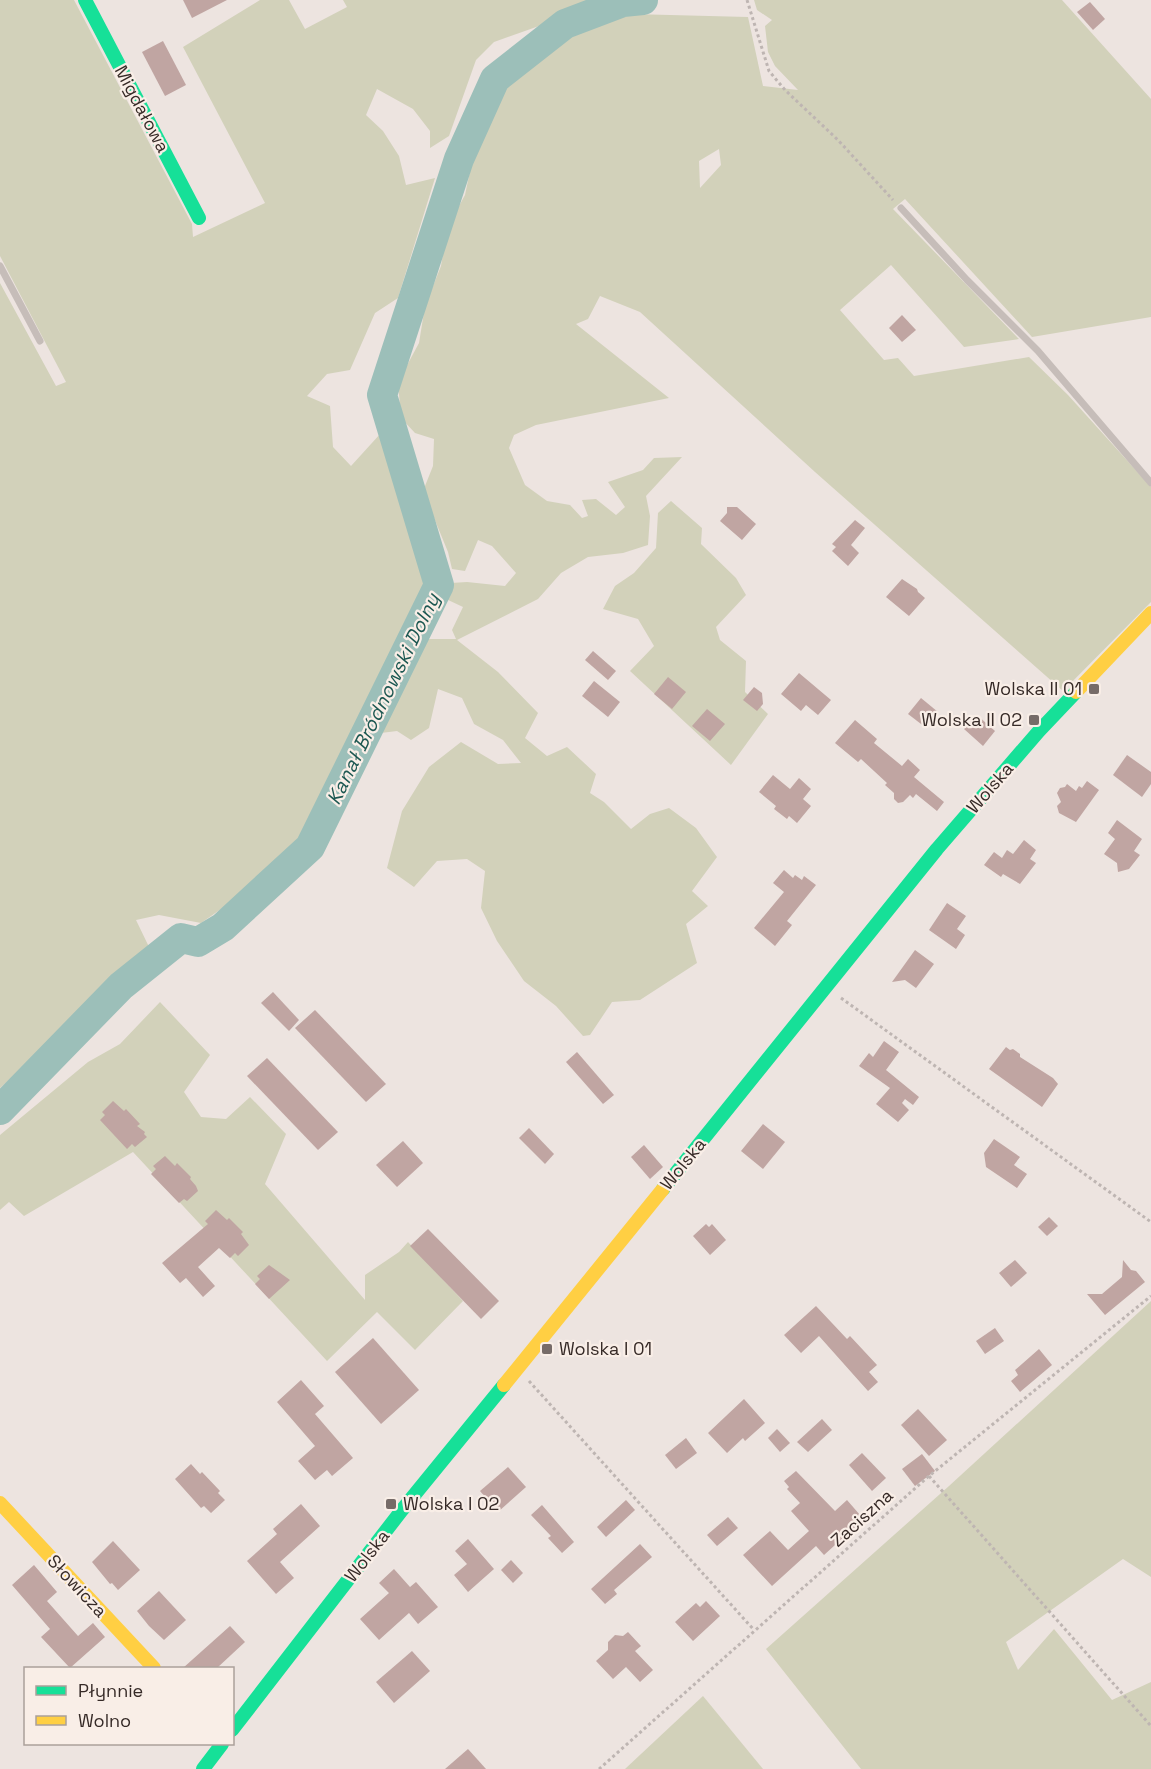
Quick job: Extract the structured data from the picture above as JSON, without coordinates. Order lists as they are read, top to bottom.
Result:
{
  "streets": {
    "street": ["Migdałowa", "Wolska", "Słowicza"],
    "path": ["Zaciszna"]
  },
  "water": ["Kanał Bródnowski Dolny"],
  "places": {
    "transit": [
      "Wolska II 01",
      "Wolska II 02",
      "Wolska I 01",
      "Wolska I 02"
    ]
  },
  "legend": ["Płynnie", "Wolno"]
}
